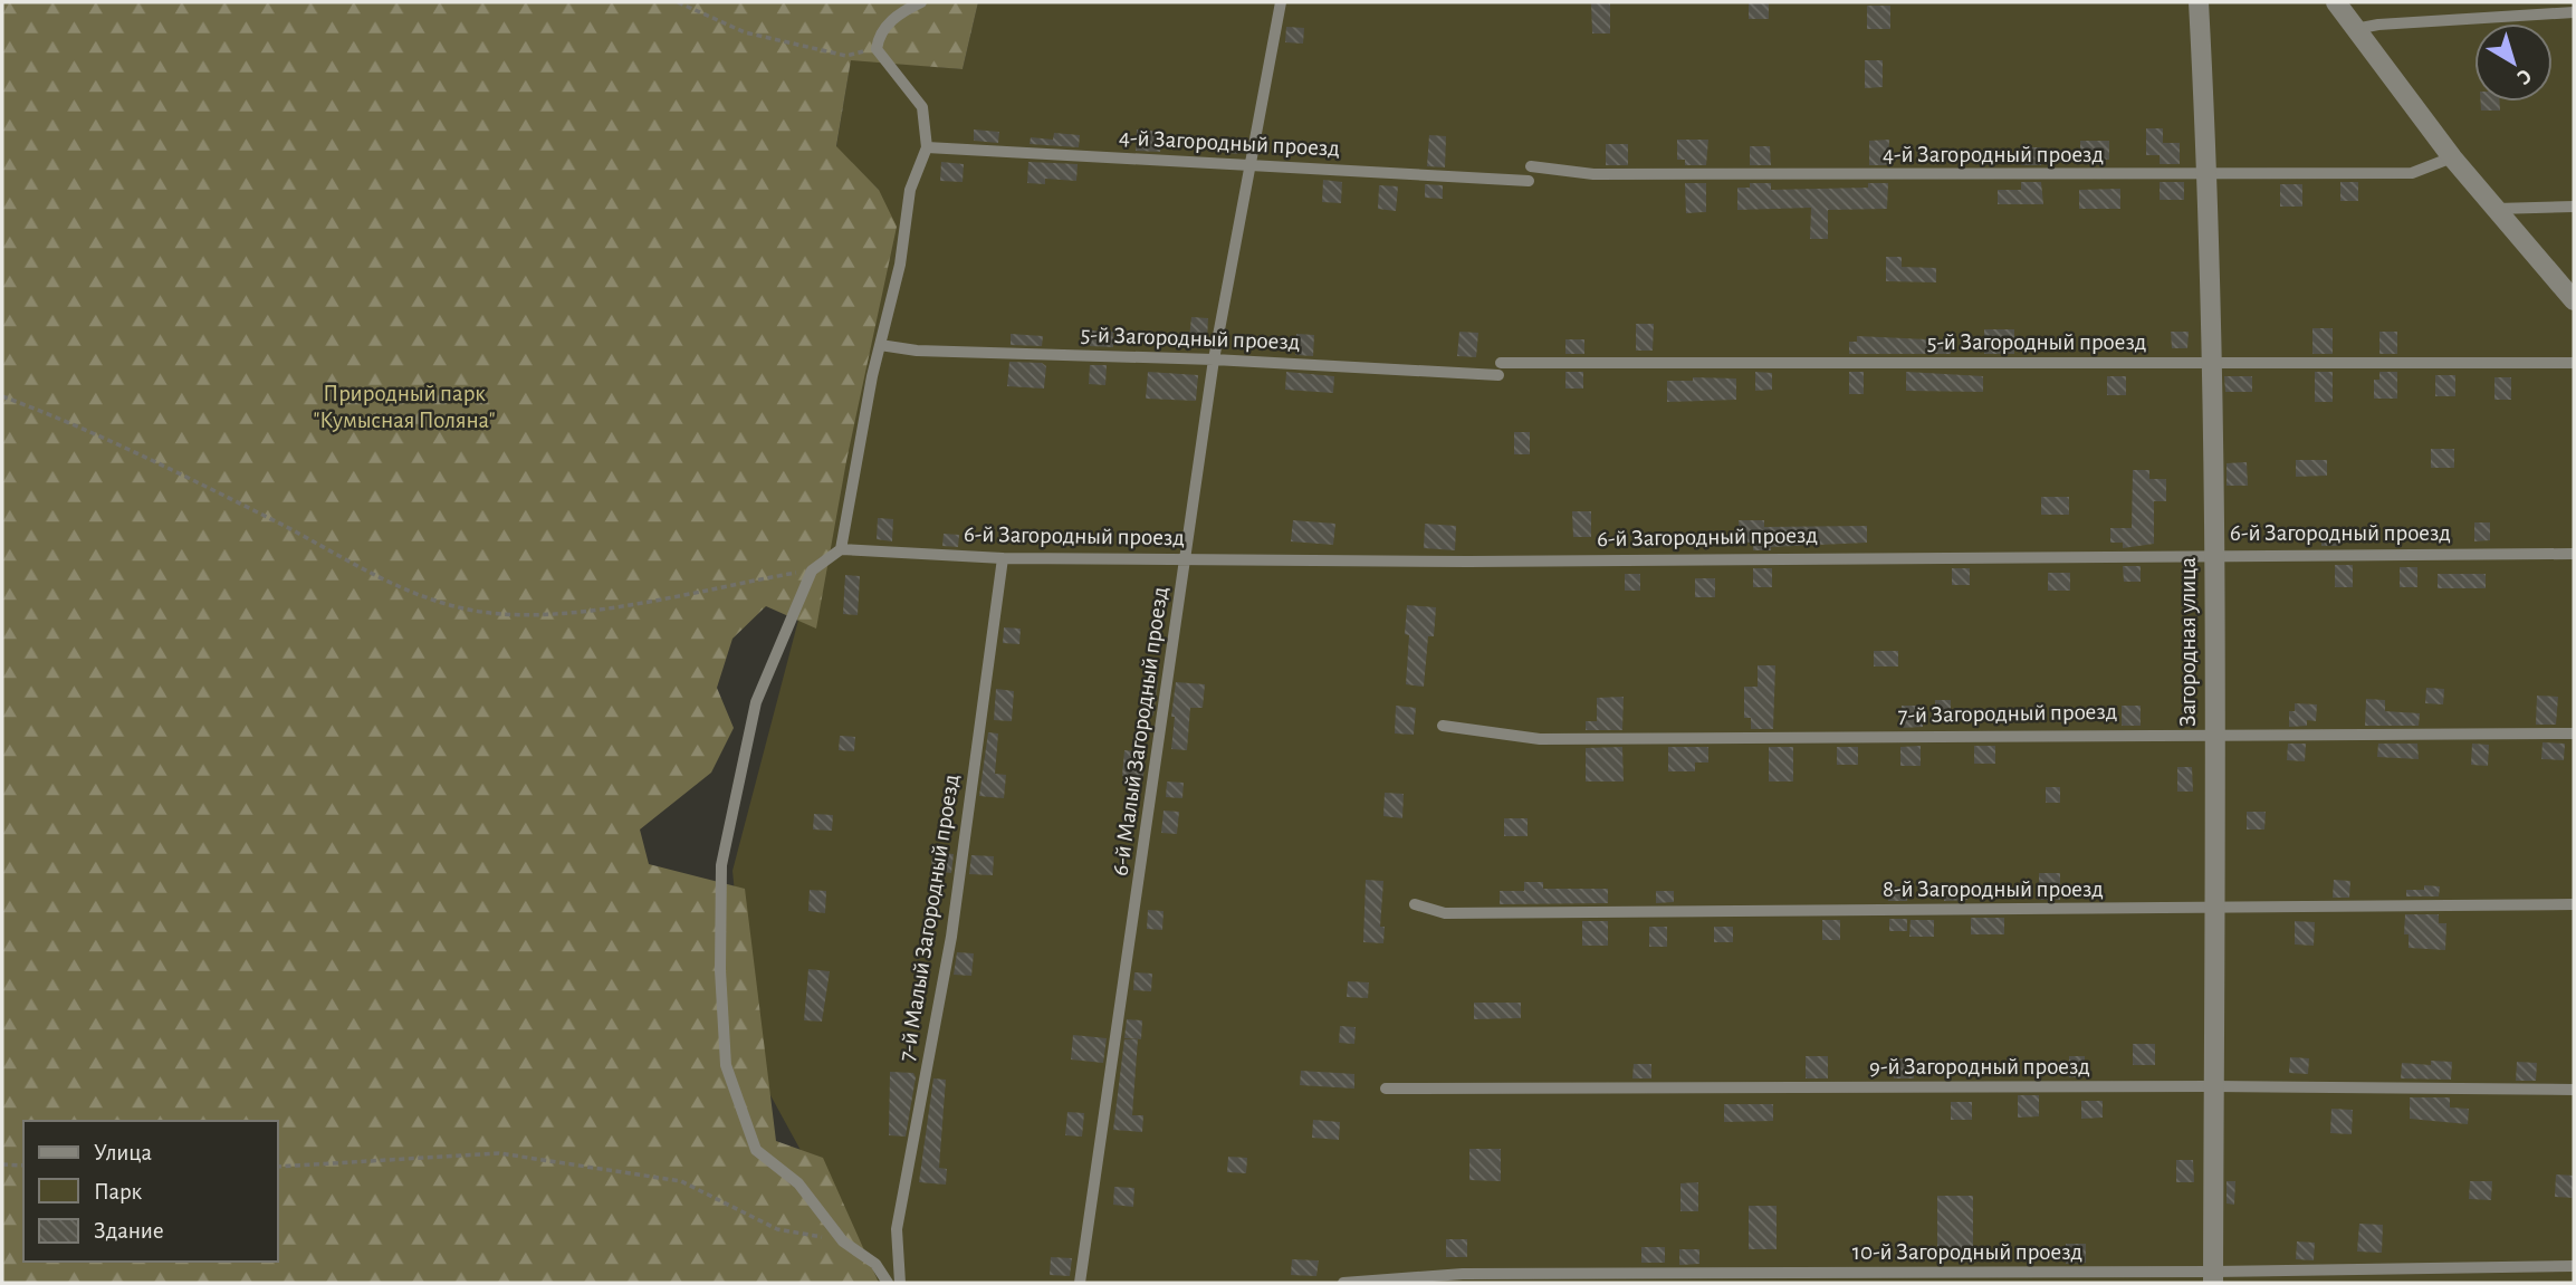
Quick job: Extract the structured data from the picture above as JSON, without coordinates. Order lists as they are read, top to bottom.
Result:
{
  "streets": {
    "street": ["Загородная улица"],
    "lane": [
      "4-й Загородный проезд",
      "5-й Загородный проезд",
      "6-й Загородный проезд",
      "7-й Загородный проезд",
      "6-й Малый Загородный проезд",
      "8-й Загородный проезд",
      "7-й Малый Загородный проезд",
      "9-й Загородный проезд",
      "10-й Загородный проезд"
    ]
  },
  "crossings": [
    ["4-й Загородный проезд", "Загородная улица"],
    ["4-й Загородный проезд", "6-й Малый Загородный проезд"],
    ["5-й Загородный проезд", "Загородная улица"],
    ["5-й Загородный проезд", "6-й Малый Загородный проезд"],
    ["6-й Загородный проезд", "Загородная улица"],
    ["6-й Загородный проезд", "6-й Малый Загородный проезд"],
    ["6-й Загородный проезд", "7-й Малый Загородный проезд"],
    ["Загородная улица", "7-й Загородный проезд"],
    ["Загородная улица", "8-й Загородный проезд"],
    ["Загородная улица", "9-й Загородный проезд"],
    ["Загородная улица", "10-й Загородный проезд"]
  ],
  "parks": ["Природный парк \"Кумысная Поляна\""],
  "legend": ["Улица", "Парк", "Здание"],
  "north": "bottom right"
}
